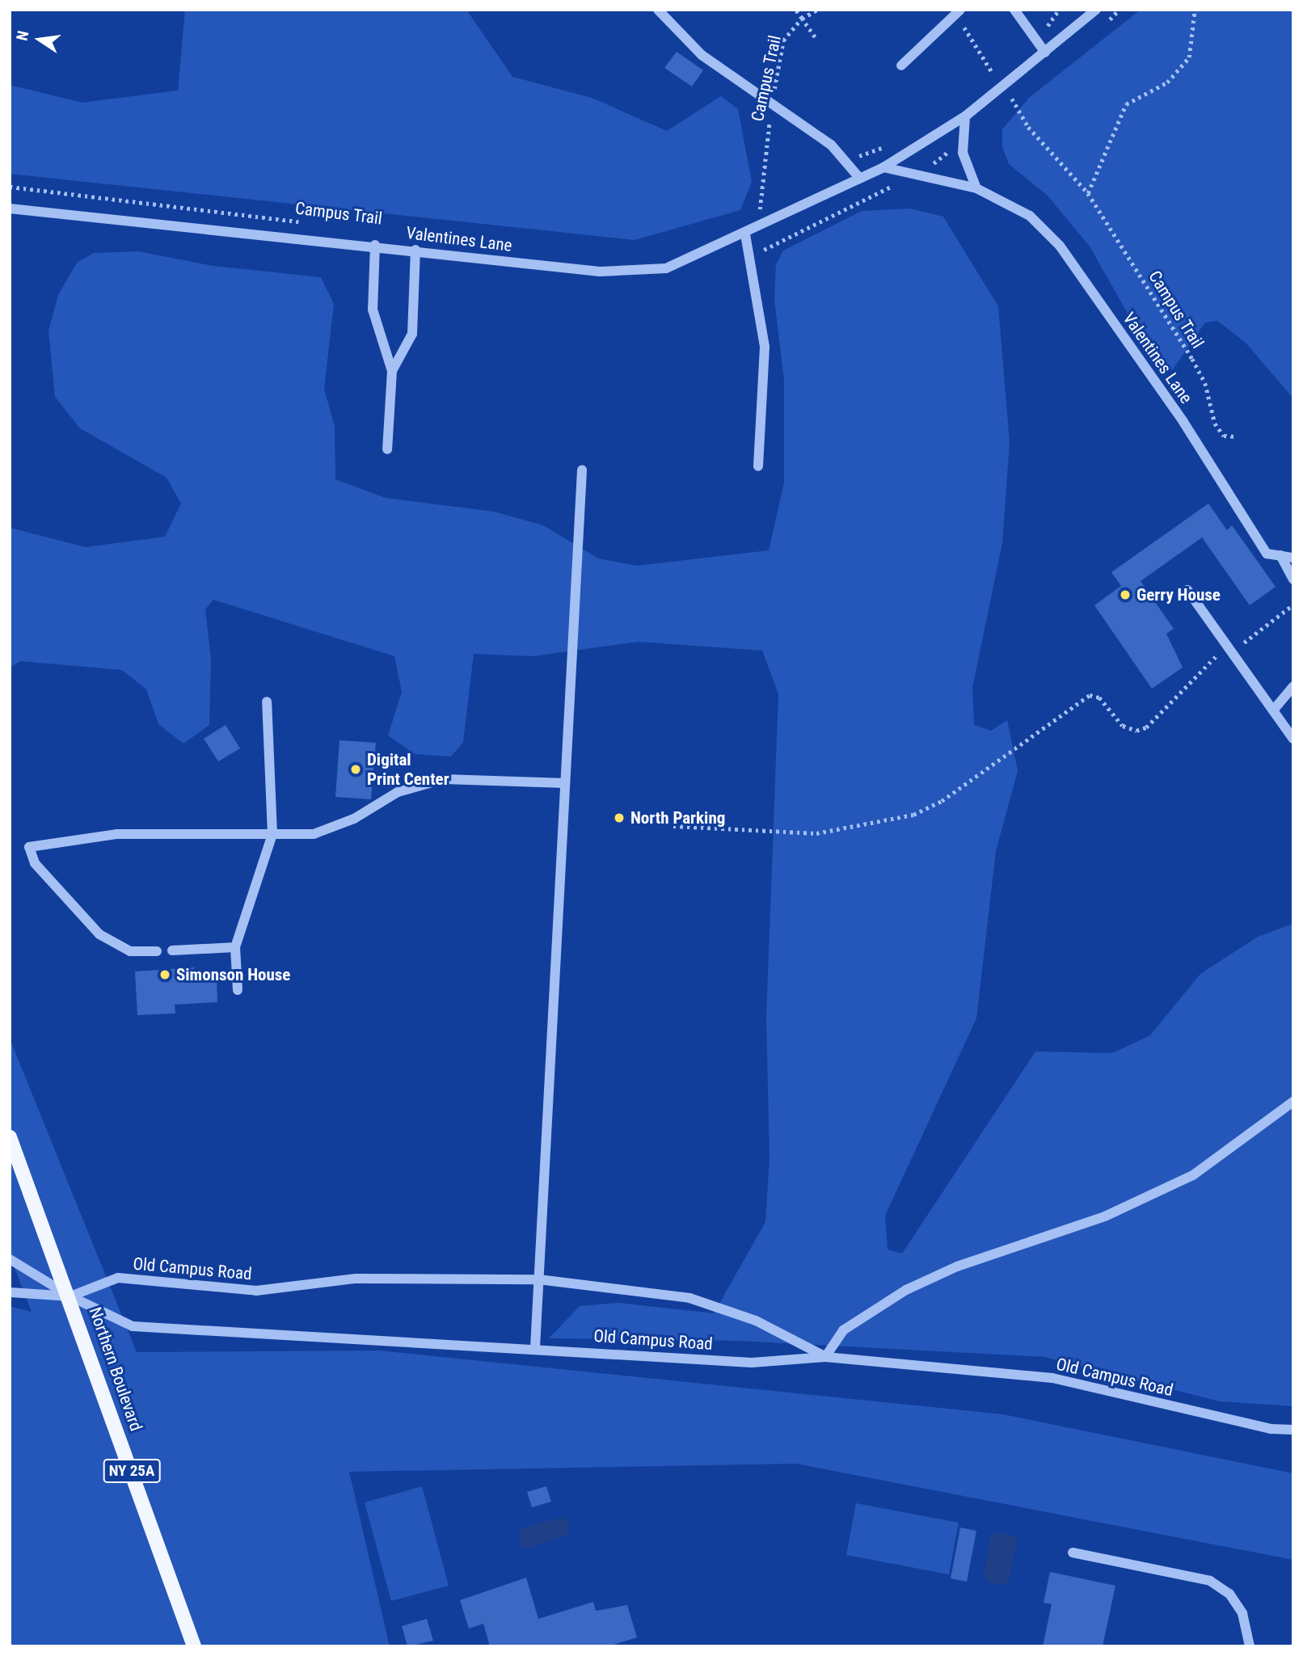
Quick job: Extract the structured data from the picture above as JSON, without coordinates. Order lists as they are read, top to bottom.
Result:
{
  "streets": {
    "main road": ["Northern Boulevard", "NY 25A"],
    "street": ["Valentines Lane", "Old Campus Road"],
    "path": ["Campus Trail"]
  },
  "crossings": [
    ["Old Campus Road", "Northern Boulevard"]
  ],
  "places": [
    "Gerry House",
    "Digital Print Center",
    "North Parking",
    "Simonson House"
  ],
  "north": "left"
}
